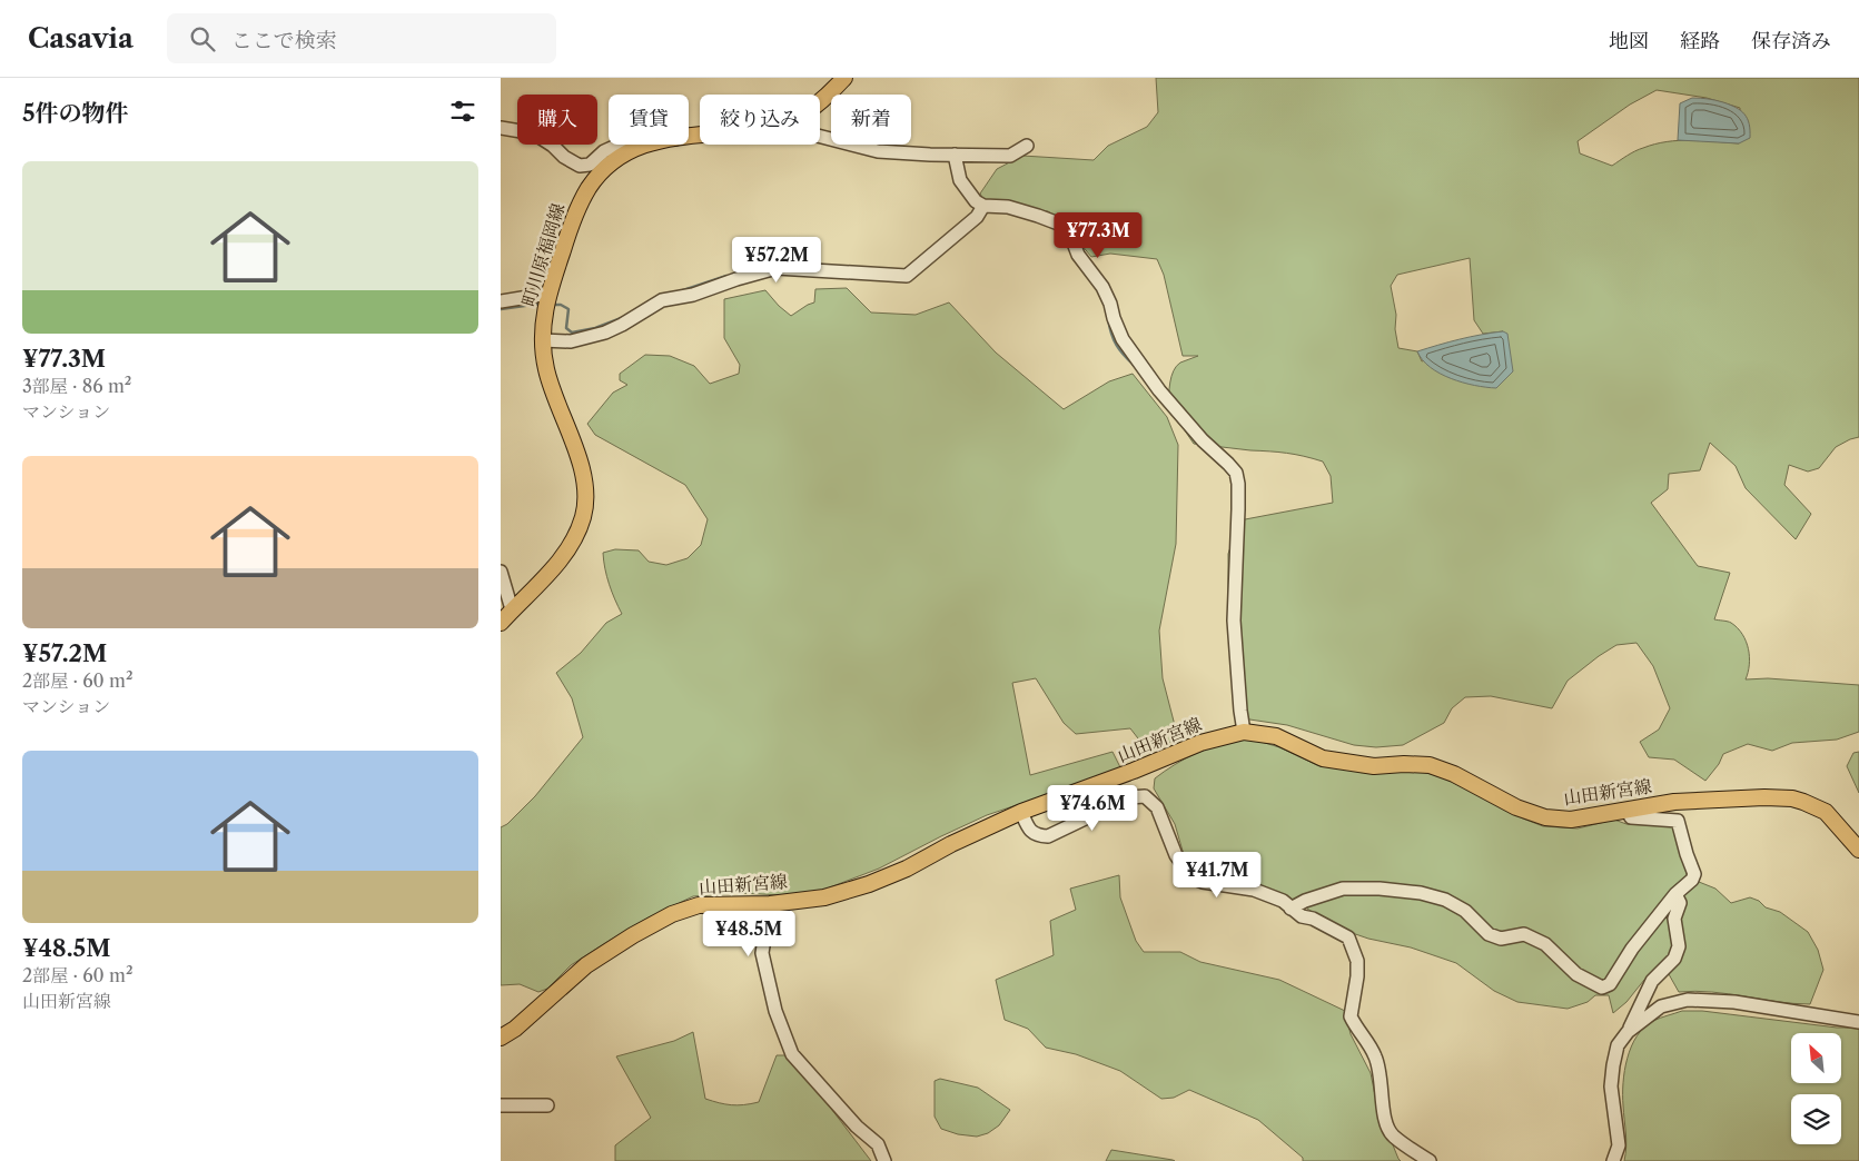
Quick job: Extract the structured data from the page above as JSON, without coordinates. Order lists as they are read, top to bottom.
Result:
{
  "streets": {
    "main road": ["町川原福岡線", "山田新宮線"]
  },
  "north": "top left",
  "page": {
    "header": "Casavia",
    "search": "ここで検索",
    "nav": ["地図", "経路", "保存済み"],
    "heading": "5件の物件",
    "chip": [
      "購入",
      "賃貸",
      "絞り込み",
      "新着"
    ],
    "list": [
      {
        "name": "¥77.3M",
        "note": "3部屋 · 86 m² · マンション"
      },
      {
        "name": "¥57.2M",
        "note": "2部屋 · 60 m² · マンション"
      },
      {
        "name": "¥48.5M",
        "note": "2部屋 · 60 m² · 山田新宮線"
      }
    ],
    "price": [
      "¥77.3M",
      "¥57.2M",
      "¥74.6M",
      "¥41.7M",
      "¥48.5M"
    ]
  }
}
